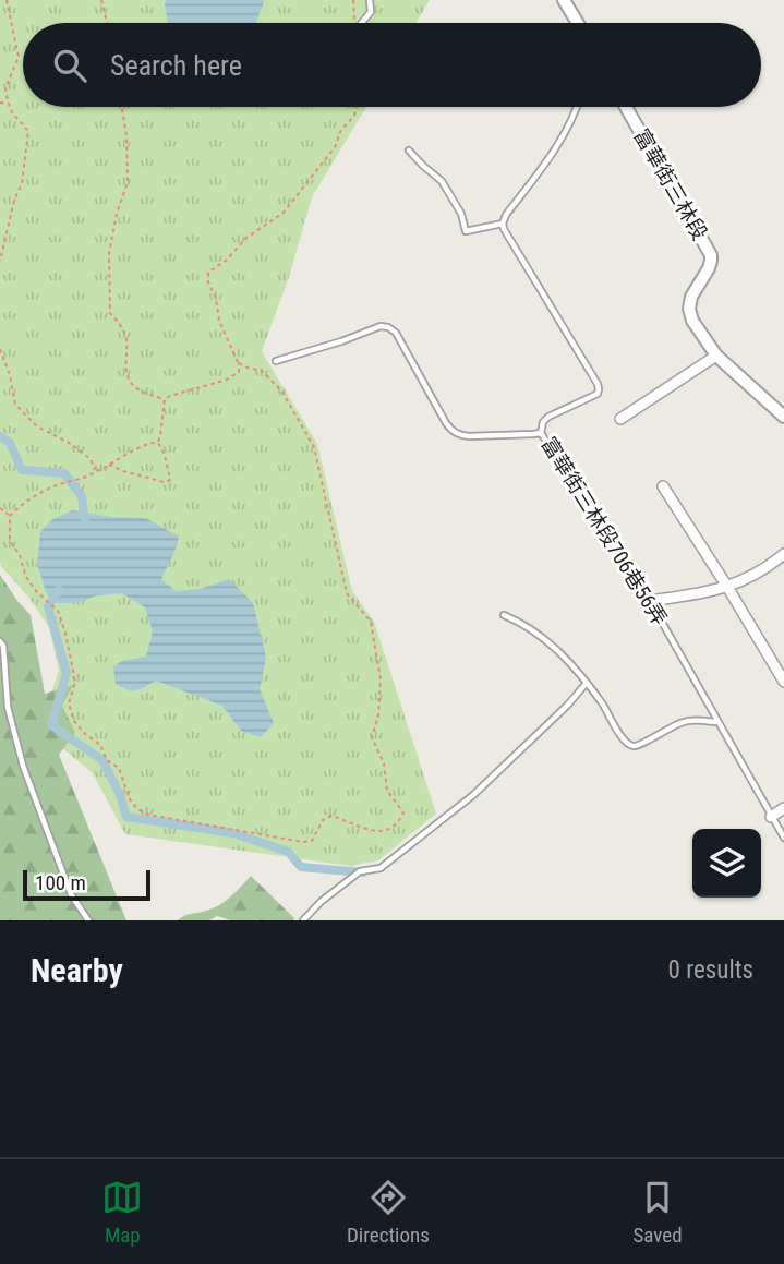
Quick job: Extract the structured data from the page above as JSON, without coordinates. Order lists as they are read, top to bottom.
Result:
{
  "streets": {
    "street": ["富華街三林段"],
    "lane": ["富華街三林段706巷56弄"]
  },
  "scale_bar": "100 m",
  "page": {
    "search": "Search here",
    "scale": "100 m",
    "heading": ["Nearby", "0 results"],
    "nav": ["Map", "Directions", "Saved"]
  }
}
